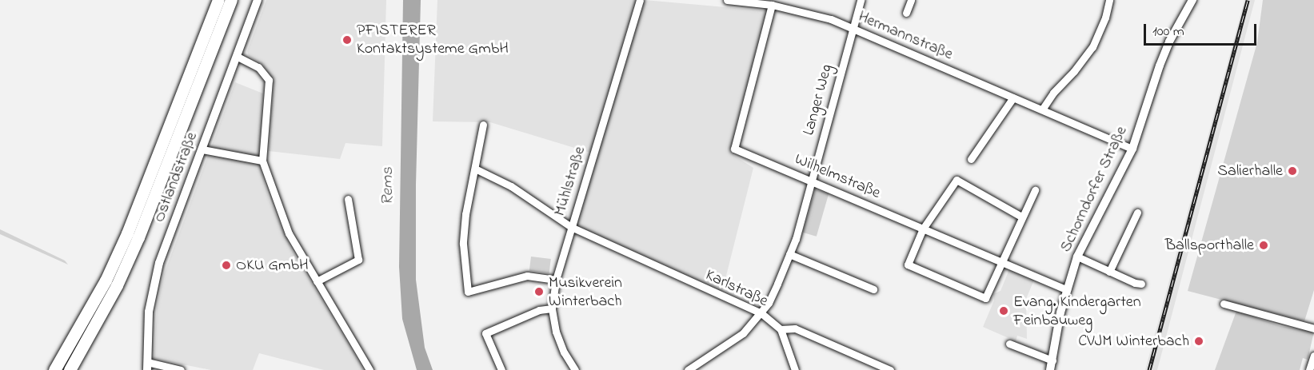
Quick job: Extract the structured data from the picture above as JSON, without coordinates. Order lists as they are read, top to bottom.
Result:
{
  "streets": {
    "street": [
      "Hermannstraße",
      "Langer Weg",
      "Wilhelmstraße",
      "Ostlandstraße",
      "Mühlstraße",
      "Schorndorfer Straße",
      "Karlstraße"
    ]
  },
  "crossings": [
    ["Hermannstraße", "Langer Weg"],
    ["Hermannstraße", "Wilhelmstraße"],
    ["Hermannstraße", "Schorndorfer Straße"],
    ["Langer Weg", "Wilhelmstraße"],
    ["Langer Weg", "Karlstraße"],
    ["Wilhelmstraße", "Schorndorfer Straße"],
    ["Mühlstraße", "Karlstraße"]
  ],
  "water": ["Rems"],
  "places": [
    "PFISTERER Kontaktsysteme GmbH",
    "Salierhalle",
    "Ballsporthalle",
    "OKU GmbH",
    "Musikverein Winterbach",
    "Evang. Kindergarten Feinbauweg",
    "CVJM Winterbach"
  ],
  "scale_bar": "100 m"
}
